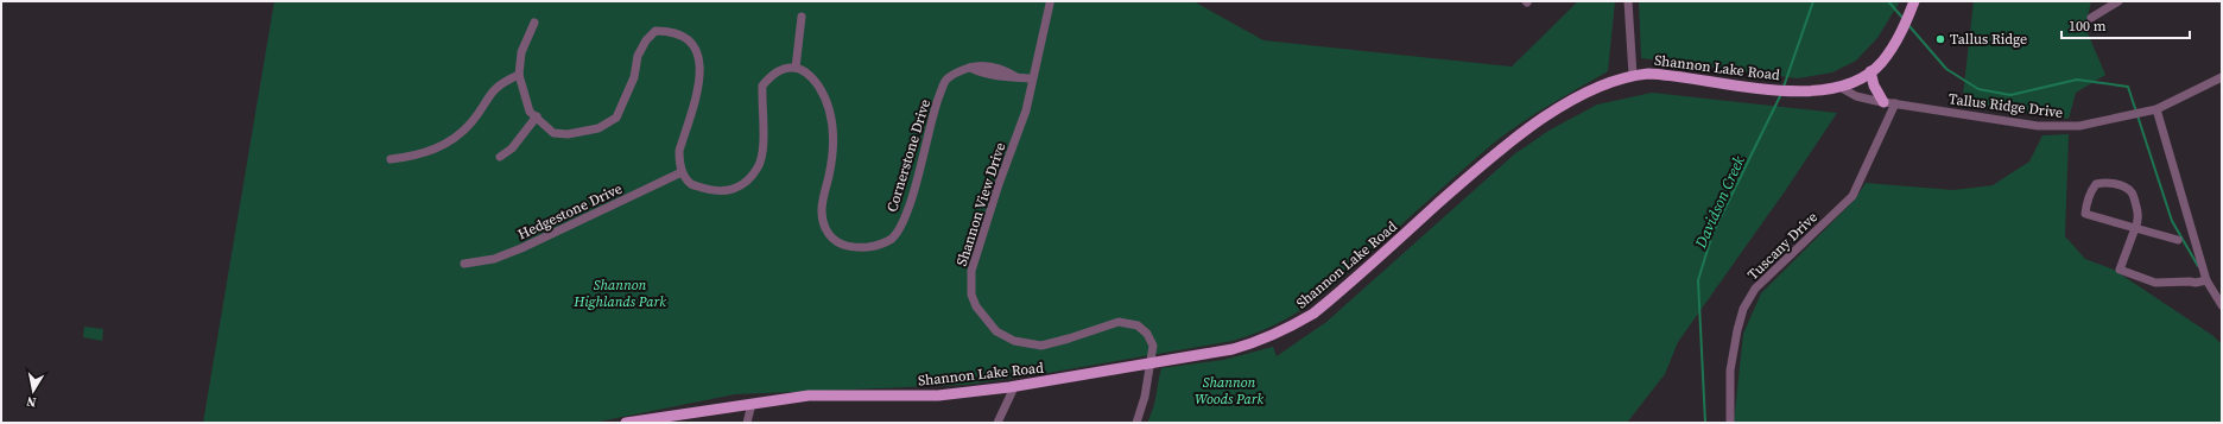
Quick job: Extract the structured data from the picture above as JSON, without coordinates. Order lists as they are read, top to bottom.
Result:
{
  "streets": {
    "main road": ["Shannon Lake Road"],
    "street": [
      "Tallus Ridge Drive",
      "Cornerstone Drive",
      "Shannon View Drive",
      "Hedgestone Drive",
      "Tuscany Drive"
    ]
  },
  "crossings": [
    ["Shannon Lake Road", "Tallus Ridge Drive"],
    ["Shannon Lake Road", "Shannon View Drive"],
    ["Tallus Ridge Drive", "Tuscany Drive"],
    ["Cornerstone Drive", "Shannon View Drive"]
  ],
  "water": ["Davidson Creek"],
  "parks": ["Shannon Highlands Park", "Shannon Woods Park"],
  "places": ["Tallus Ridge"],
  "scale_bar": "100 m",
  "north": "bottom"
}
